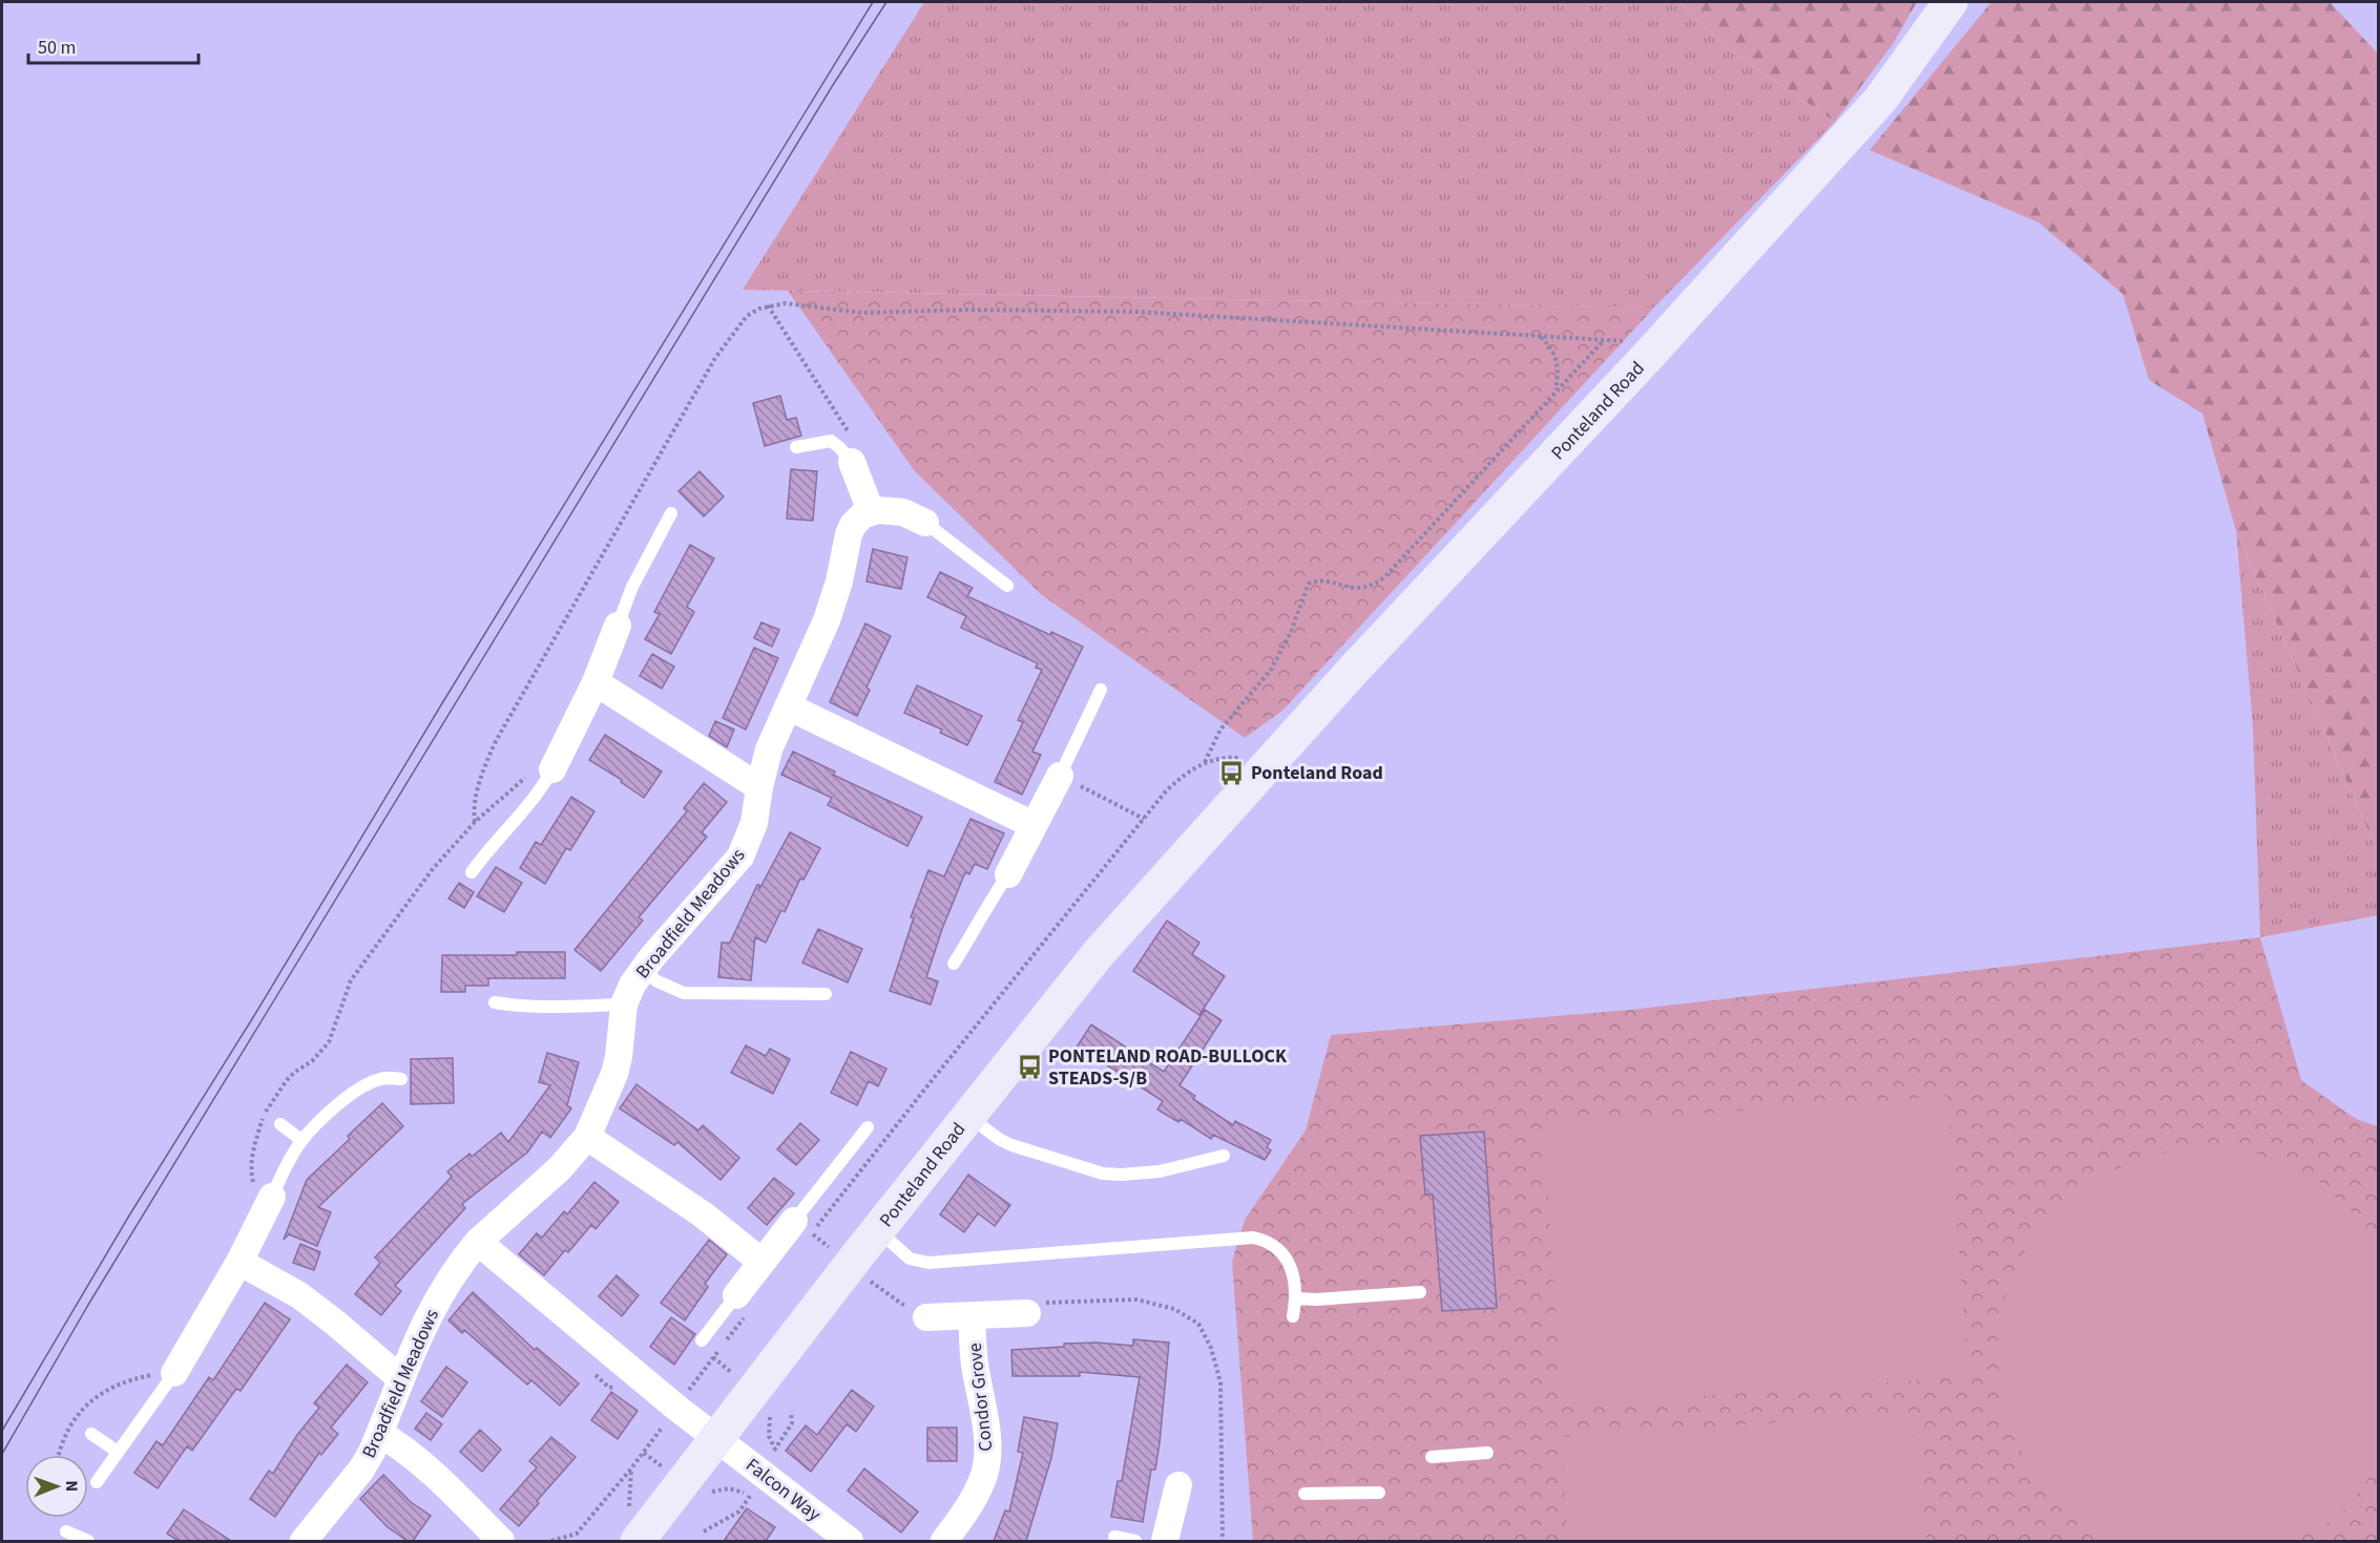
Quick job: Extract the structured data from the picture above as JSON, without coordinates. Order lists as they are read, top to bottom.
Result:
{
  "streets": {
    "main road": ["Ponteland Road"],
    "street": ["Broadfield Meadows", "Condor Grove", "Falcon Way"]
  },
  "crossings": [
    ["Ponteland Road", "Falcon Way"],
    ["Broadfield Meadows", "Falcon Way"]
  ],
  "places": {
    "bus stop": ["Ponteland Road", "PONTELAND ROAD-BULLOCK STEADS-S/B"]
  },
  "scale_bar": "50 m",
  "north": "right"
}
